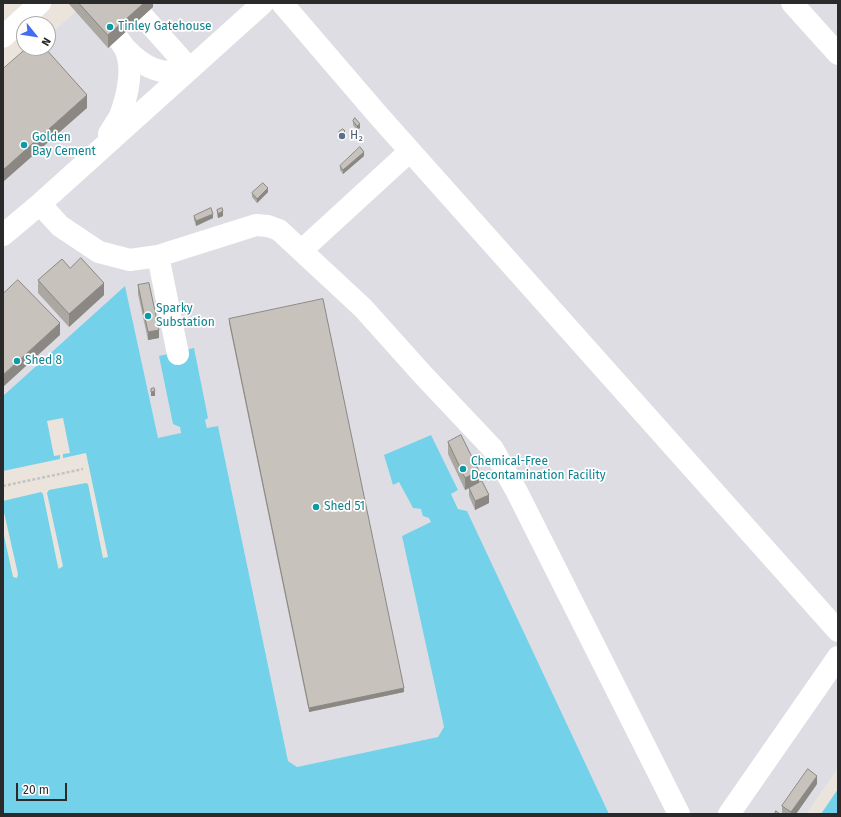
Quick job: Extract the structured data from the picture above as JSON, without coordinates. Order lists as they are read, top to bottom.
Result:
{
  "places": [
    "Tinley Gatehouse",
    "H₂",
    "Golden Bay Cement",
    "Sparky Substation",
    "Shed 8",
    "Chemical-Free Decontamination Facility",
    "Shed 51"
  ],
  "scale_bar": "20 m",
  "north": "bottom right"
}
